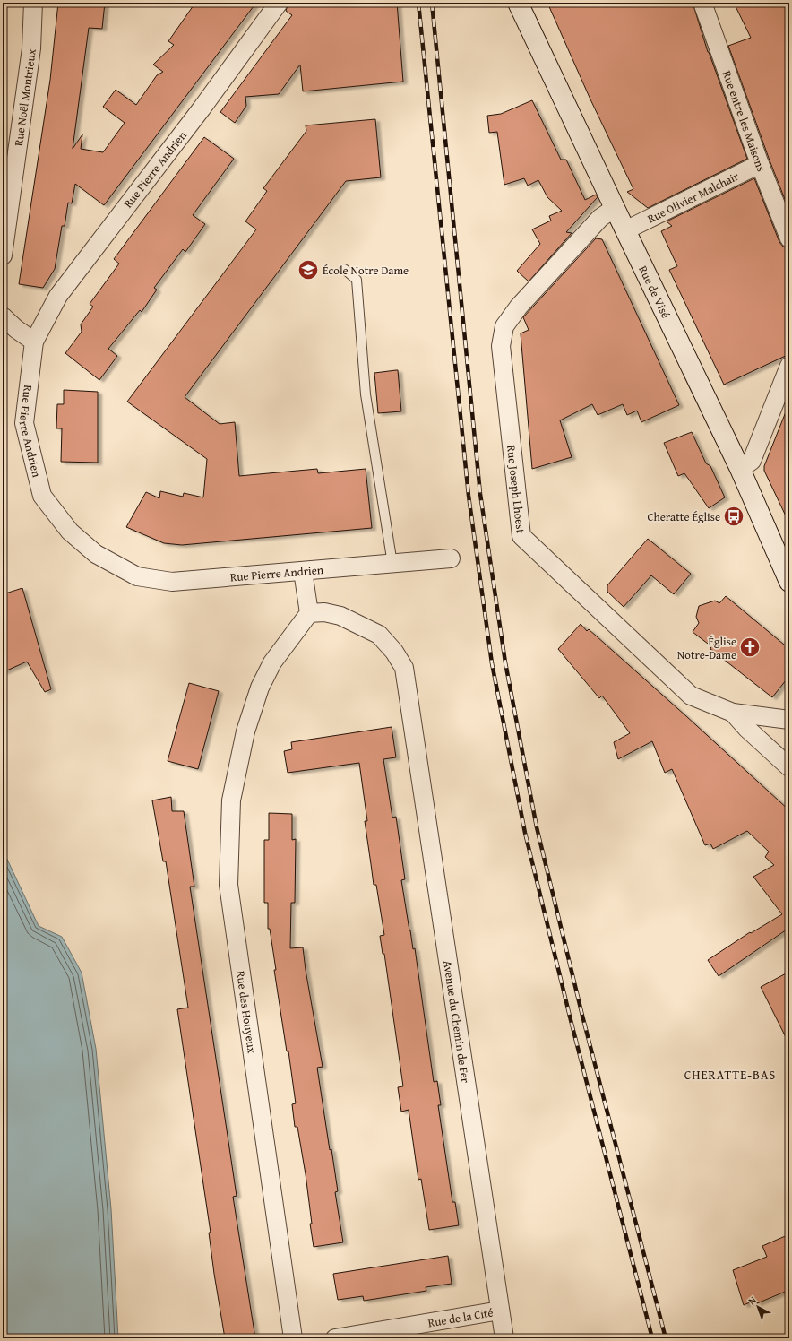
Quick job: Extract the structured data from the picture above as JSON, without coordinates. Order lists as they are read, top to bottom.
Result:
{
  "streets": {
    "street": [
      "Rue Noël Montrieux",
      "Rue entre les Maisons",
      "Rue Pierre Andrien",
      "Rue Olivier Malchair",
      "Rue de Visé",
      "Rue Joseph Lhoest",
      "Rue des Houyeux",
      "Avenue du Chemin de Fer",
      "Rue de la Cité"
    ]
  },
  "crossings": [
    ["Rue entre les Maisons", "Rue Olivier Malchair"],
    ["Rue Olivier Malchair", "Rue de Visé"],
    ["Rue de Visé", "Rue Joseph Lhoest"],
    ["Rue des Houyeux", "Avenue du Chemin de Fer"],
    ["Avenue du Chemin de Fer", "Rue de la Cité"]
  ],
  "districts": ["CHERATTE-BAS"],
  "places": {
    "school or university": ["École Notre Dame"],
    "bus stop": ["Cheratte Église"],
    "church": ["Église Notre-Dame"]
  },
  "north": "top left"
}
